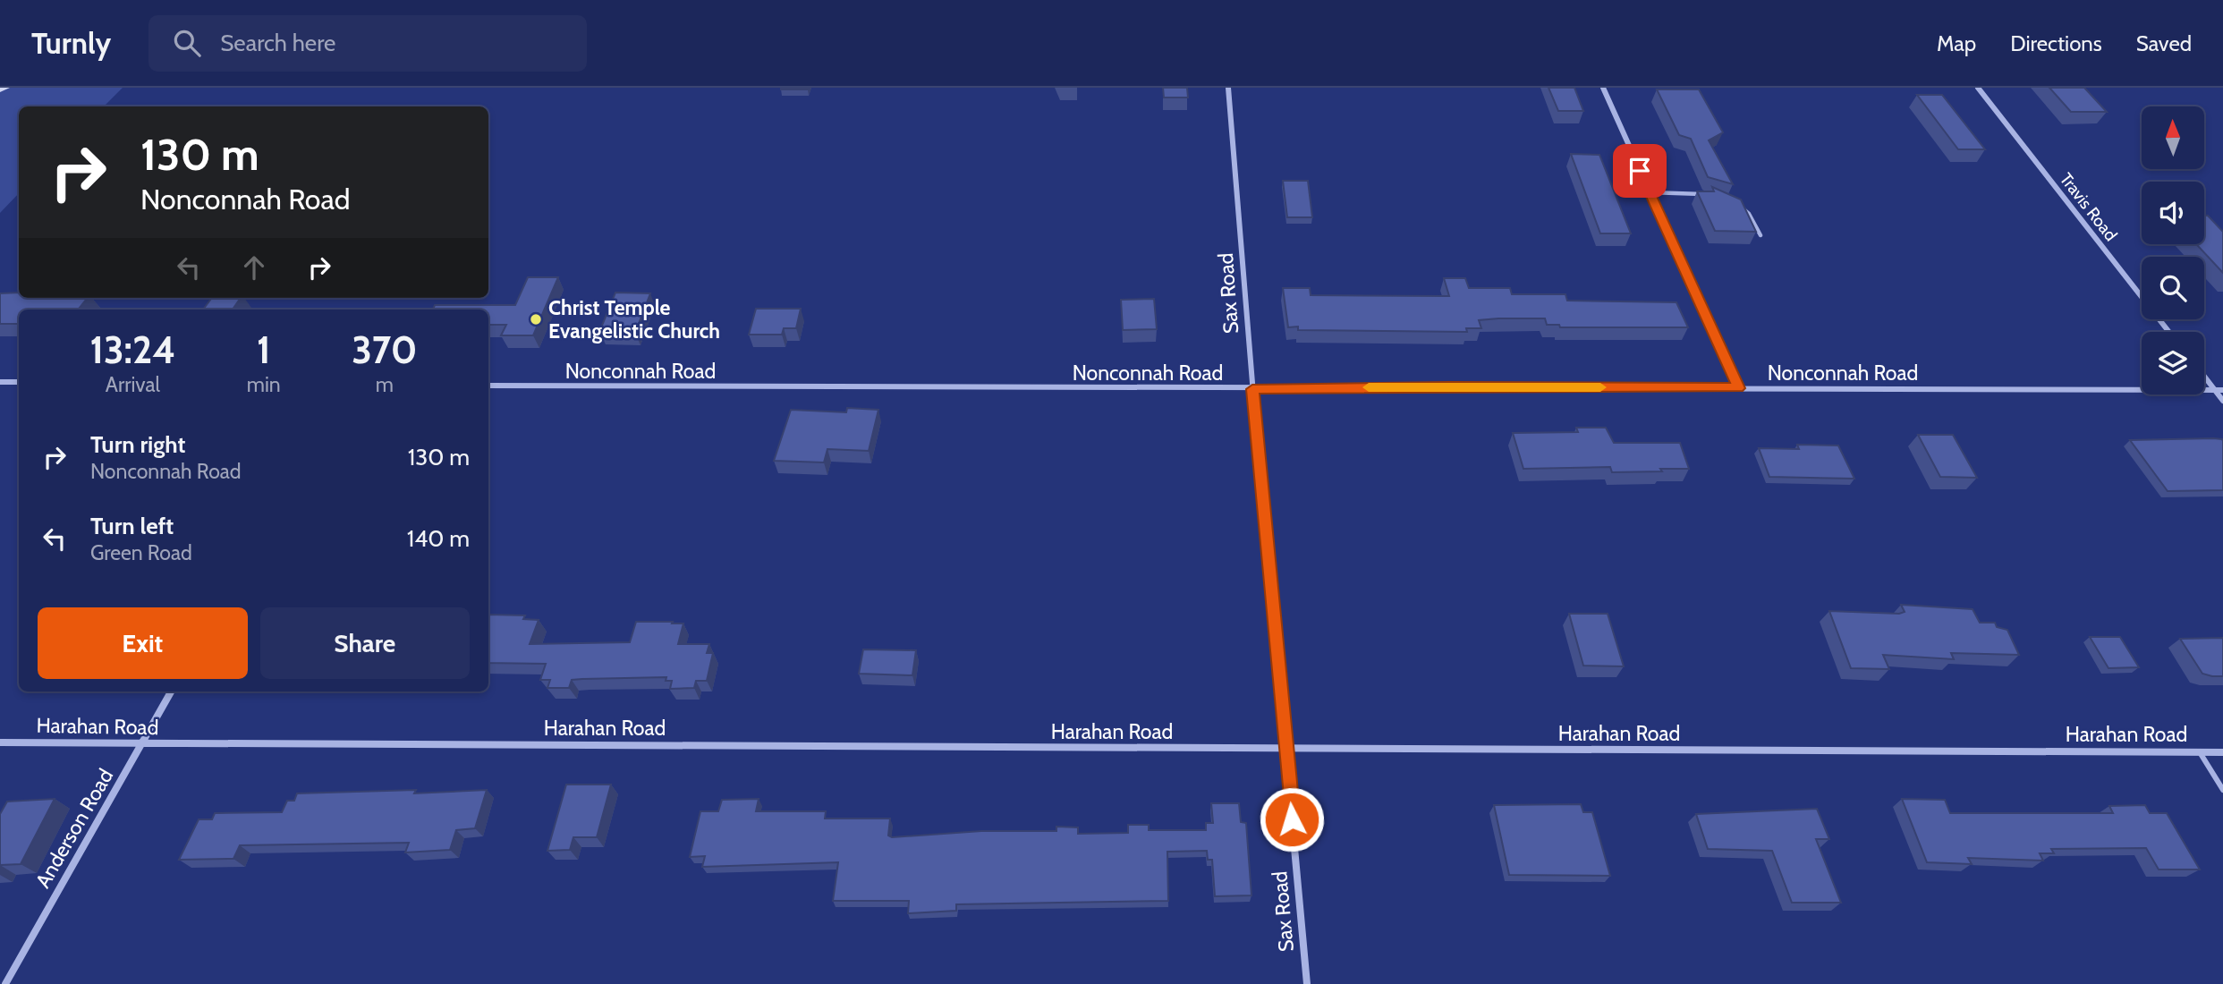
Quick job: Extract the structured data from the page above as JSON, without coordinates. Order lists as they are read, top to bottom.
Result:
{
  "streets": {
    "street": [
      "Travis Road",
      "Sax Road",
      "Nonconnah Road",
      "Harahan Road",
      "Anderson Road"
    ]
  },
  "crossings": [
    ["Sax Road", "Nonconnah Road"],
    ["Sax Road", "Harahan Road"],
    ["Harahan Road", "Anderson Road"]
  ],
  "places": ["Christ Temple Evangelistic Church"],
  "north": "top",
  "page": {
    "header": "Turnly",
    "search": "Search here",
    "nav": ["Map", "Directions", "Saved"],
    "turn": ["130 m", "Nonconnah Road"],
    "eta": [
      "13:24",
      "Arrival",
      "1",
      "min",
      "370",
      "m"
    ],
    "list": [
      {
        "name": "Turn right",
        "note": "Nonconnah Road",
        "value": "130 m"
      },
      {
        "name": "Turn left",
        "note": "Green Road",
        "value": "140 m"
      }
    ],
    "buttons": ["Exit", "Share"]
  }
}
